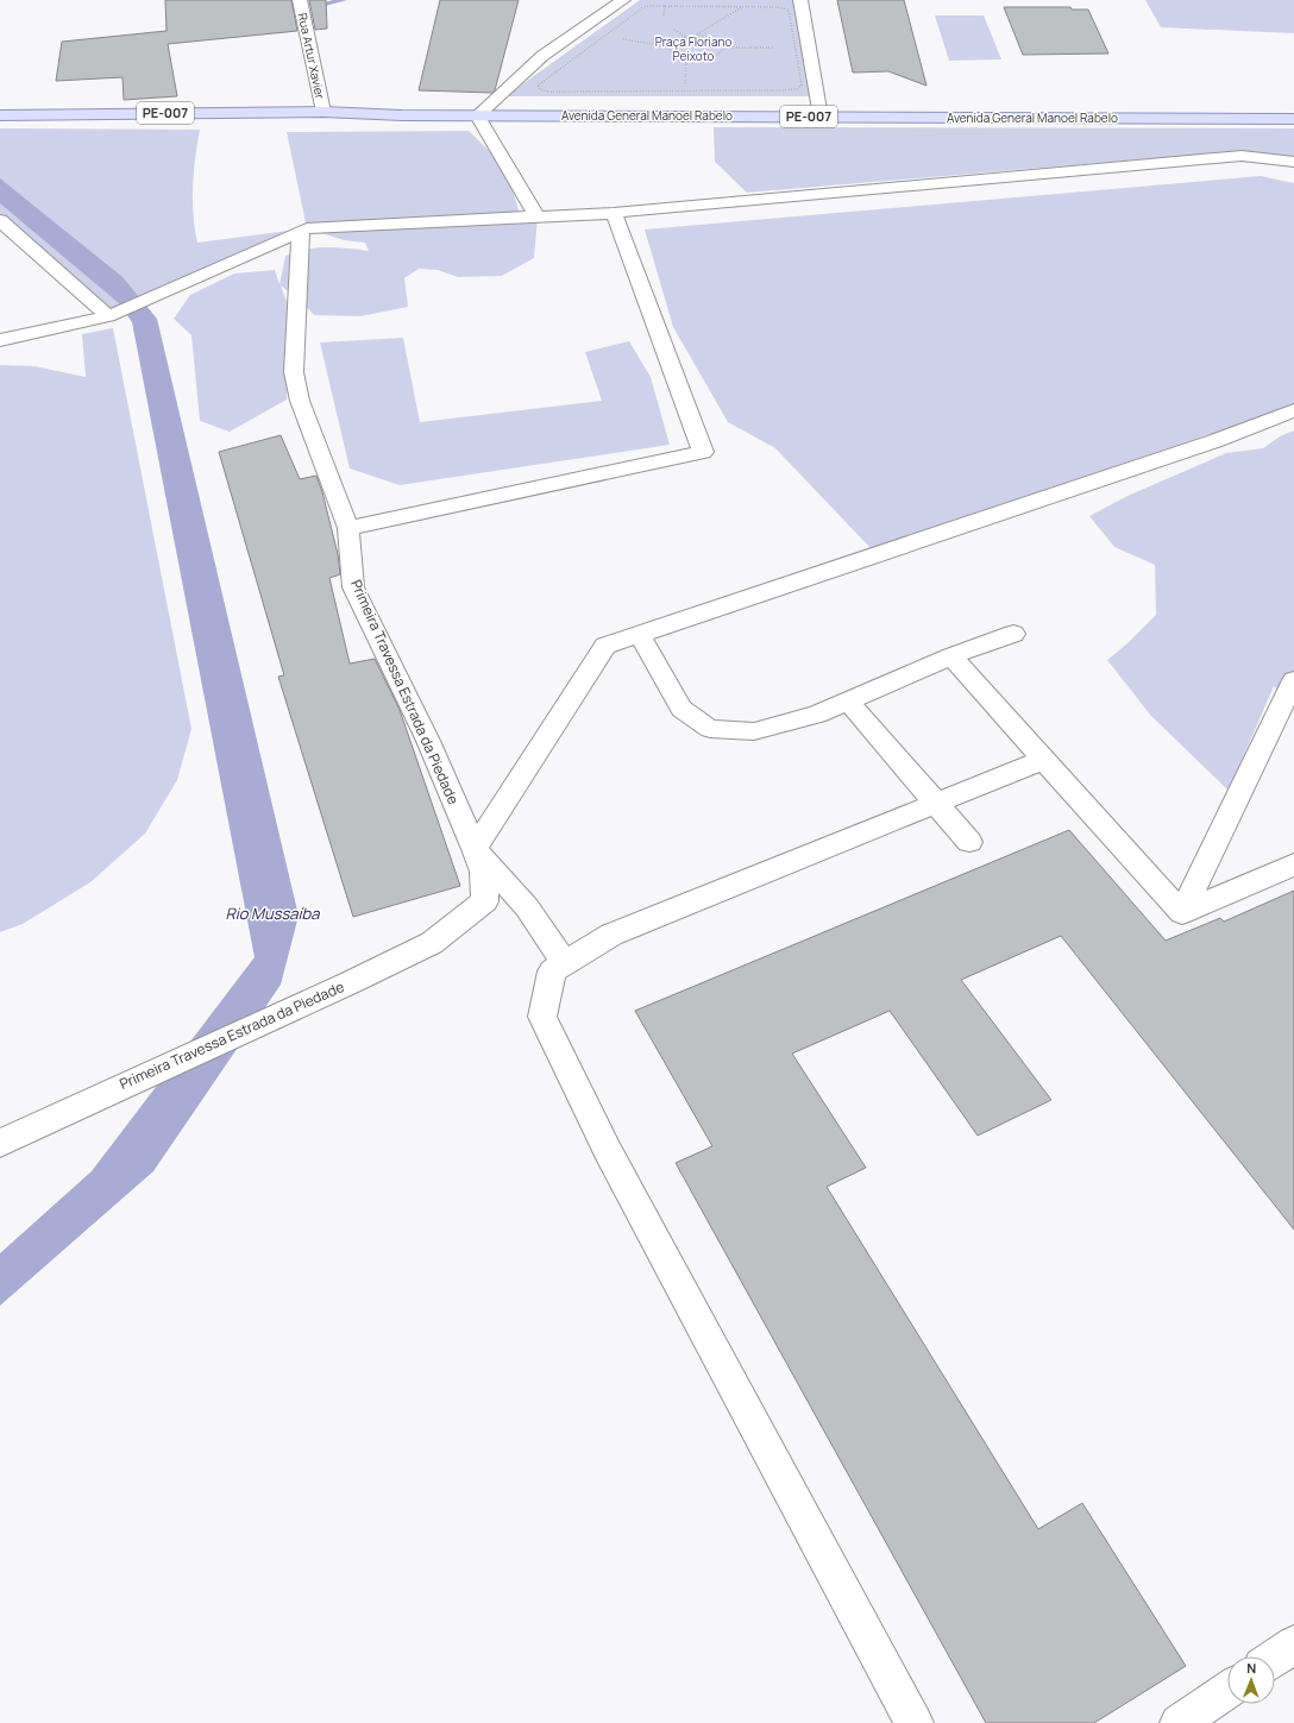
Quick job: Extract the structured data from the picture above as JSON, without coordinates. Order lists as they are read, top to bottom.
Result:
{
  "streets": {
    "main road": ["PE-007", "Avenida General Manoel Rabelo"],
    "street": ["Rua Artur Xavier", "Primeira Travessa Estrada da Piedade"]
  },
  "crossings": [
    ["Rua Artur Xavier", "Avenida General Manoel Rabelo"]
  ],
  "water": ["Rio Mussaíba"],
  "parks": ["Praça Floriano Peixoto"],
  "north": "top"
}
